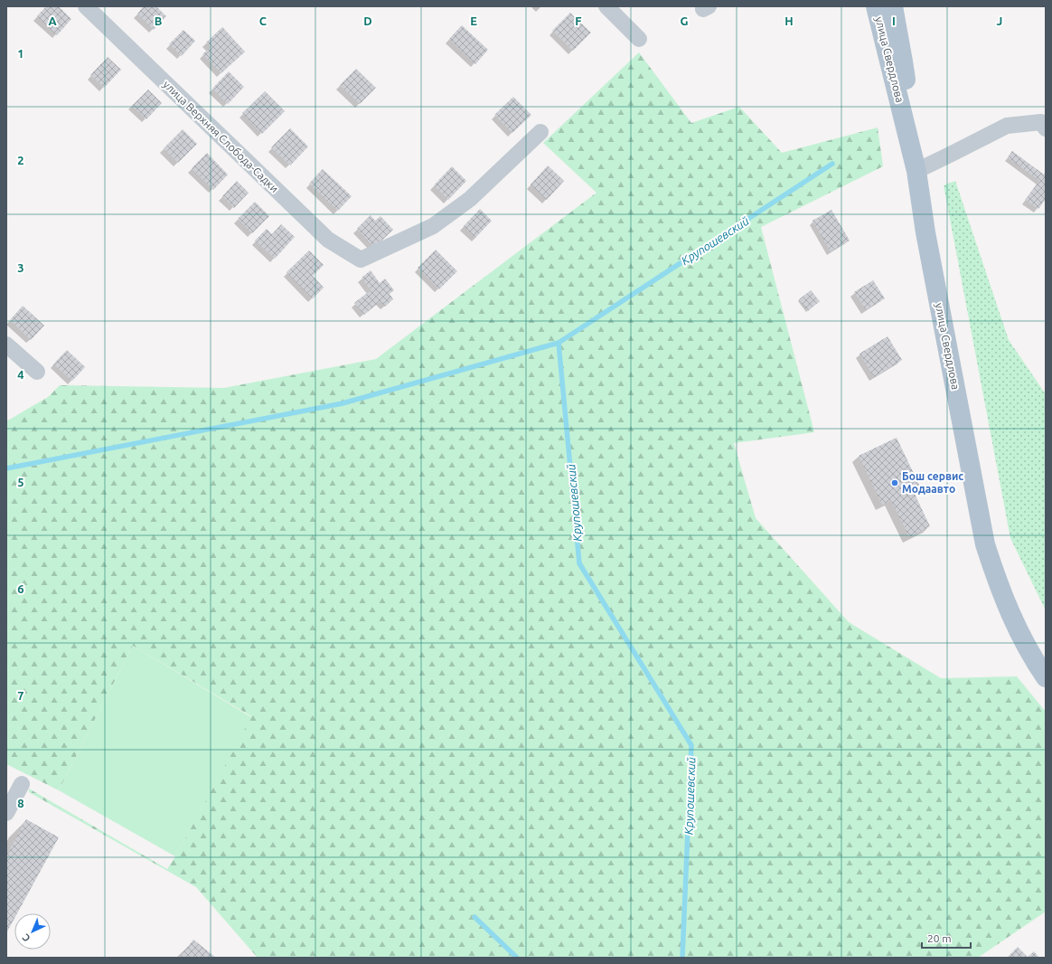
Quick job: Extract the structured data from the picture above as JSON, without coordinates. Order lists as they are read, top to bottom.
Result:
{
  "streets": {
    "main road": ["улица Свердлова"],
    "street": ["улица Верхняя Слобода-Садки"]
  },
  "water": ["Крупошевский"],
  "places": ["Бош сервис Модаавто"],
  "scale_bar": "20 m",
  "north": "bottom left",
  "grid": {
    "columns": [
      "A",
      "B",
      "C",
      "D",
      "E",
      "F",
      "G",
      "H",
      "I",
      "J"
    ],
    "rows": [
      "1",
      "2",
      "3",
      "4",
      "5",
      "6",
      "7",
      "8"
    ]
  }
}
